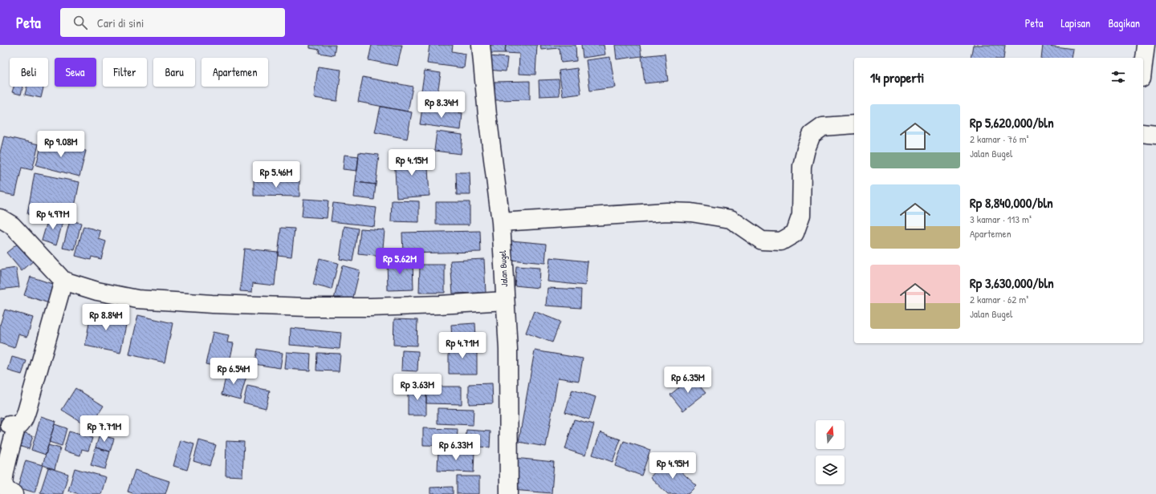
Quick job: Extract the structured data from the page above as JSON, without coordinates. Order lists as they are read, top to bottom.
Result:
{
  "streets": {
    "street": ["Jalan Bugel"]
  },
  "north": "top",
  "page": {
    "header": "Peta",
    "search": "Cari di sini",
    "nav": ["Peta", "Lapisan", "Bagikan"],
    "chip": [
      "Beli",
      "Sewa",
      "Filter",
      "Baru",
      "Apartemen"
    ],
    "heading": "14 properti",
    "price": [
      "Rp 8.34M",
      "Rp 9.08M",
      "Rp 4.15M",
      "Rp 5.46M",
      "Rp 4.97M",
      "Rp 5.62M",
      "Rp 8.84M",
      "Rp 4.71M",
      "Rp 6.54M",
      "Rp 6.35M",
      "Rp 3.63M",
      "Rp 7.71M",
      "Rp 6.33M",
      "Rp 4.95M"
    ],
    "list": [
      {
        "name": "Rp 5,620,000/bln",
        "note": "2 kamar · 76 m² · Jalan Bugel"
      },
      {
        "name": "Rp 8,840,000/bln",
        "note": "3 kamar · 113 m² · Apartemen"
      },
      {
        "name": "Rp 3,630,000/bln",
        "note": "2 kamar · 62 m² · Jalan Bugel"
      }
    ]
  }
}
